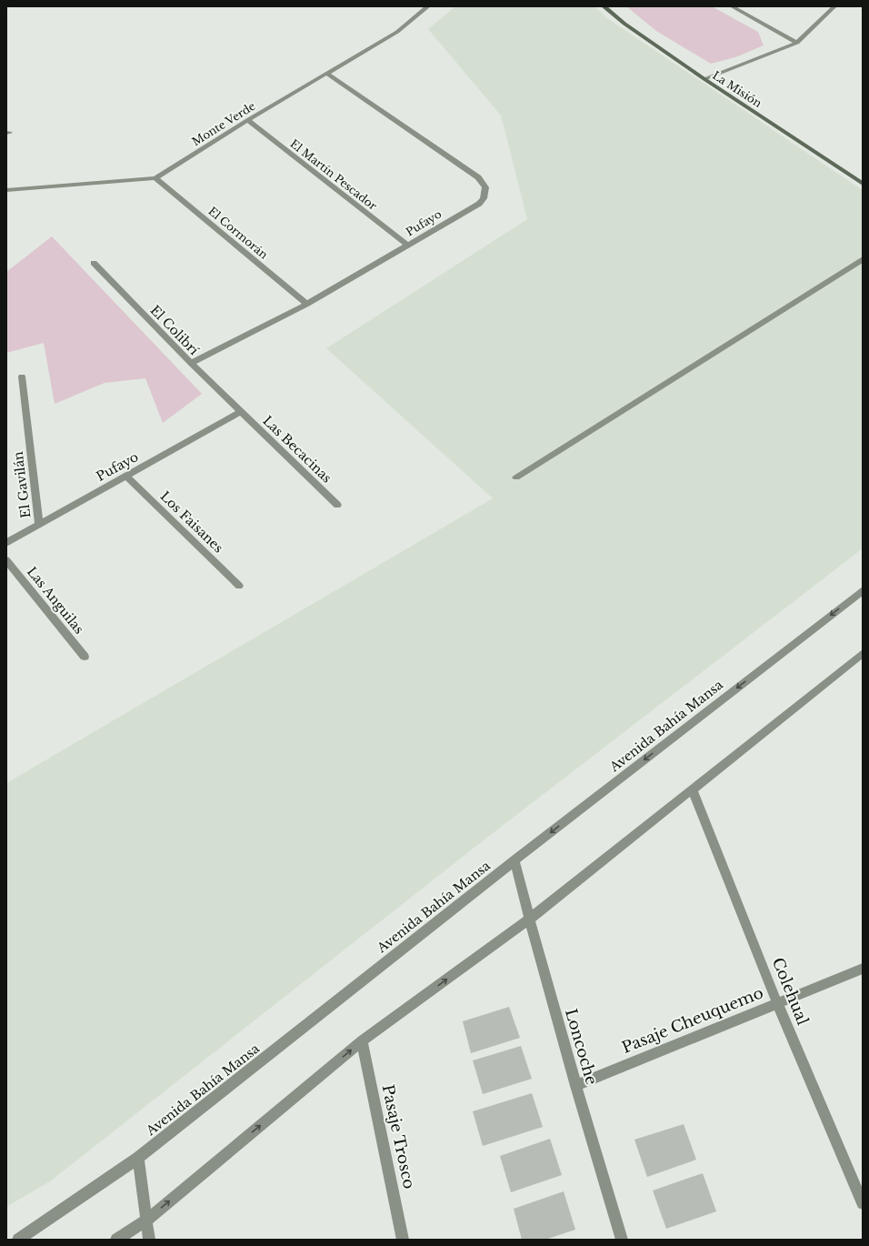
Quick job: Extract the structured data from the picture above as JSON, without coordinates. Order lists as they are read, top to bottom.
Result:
{
  "streets": {
    "street": [
      "La Misión",
      "Monte Verde",
      "El Martín Pescador",
      "Pufayo",
      "El Cormorán",
      "El Colibrí",
      "Las Becacinas",
      "El Gavilán",
      "Los Faisanes",
      "Las Anguilas",
      "Avenida Bahía Mansa",
      "Colehual",
      "Pasaje Cheuquemo",
      "Loncoche",
      "Pasaje Trosco"
    ]
  },
  "crossings": [
    ["Monte Verde", "El Martín Pescador"],
    ["Monte Verde", "Pufayo"],
    ["Monte Verde", "El Cormorán"],
    ["El Martín Pescador", "Pufayo"],
    ["Pufayo", "El Cormorán"],
    ["Pufayo", "El Colibrí"],
    ["Pufayo", "Las Becacinas"],
    ["Pufayo", "El Gavilán"],
    ["Pufayo", "Los Faisanes"],
    ["El Colibrí", "Las Becacinas"],
    ["Avenida Bahía Mansa", "Loncoche"],
    ["Colehual", "Pasaje Cheuquemo"],
    ["Pasaje Cheuquemo", "Loncoche"]
  ]
}
